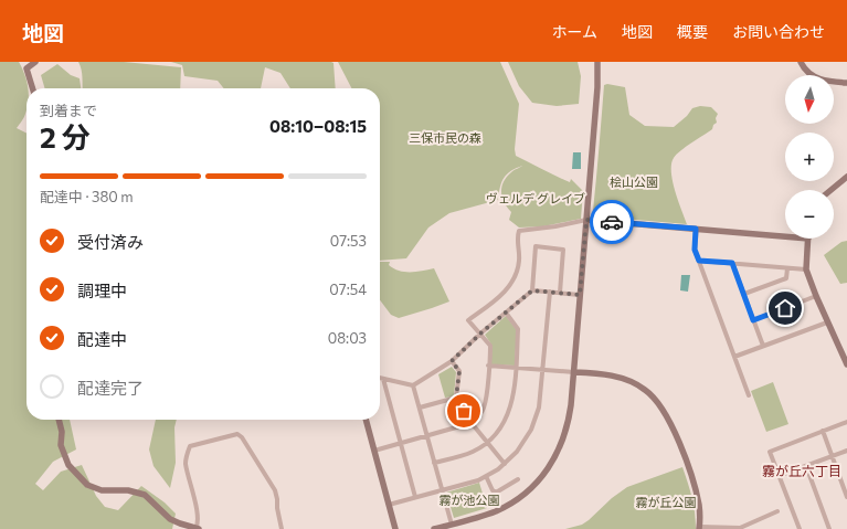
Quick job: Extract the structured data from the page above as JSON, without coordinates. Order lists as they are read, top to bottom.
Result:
{
  "districts": ["霧が丘六丁目"],
  "parks": [
    "三保市民の森",
    "桧山公園",
    "ヴェルデ グレイブ",
    "霧が池公園",
    "霧が丘公園"
  ],
  "north": "bottom",
  "page": {
    "header": "地図",
    "nav": [
      "ホーム",
      "地図",
      "概要",
      "お問い合わせ"
    ],
    "map_buttons": ["+", "−"],
    "heading": ["2 分", "到着まで", "08:10–08:15"],
    "bar": "配達中 · 380 m",
    "list": [
      ["受付済み", "07:53"],
      ["調理中", "07:54"],
      ["配達中", "08:03"],
      "配達完了"
    ]
  }
}
